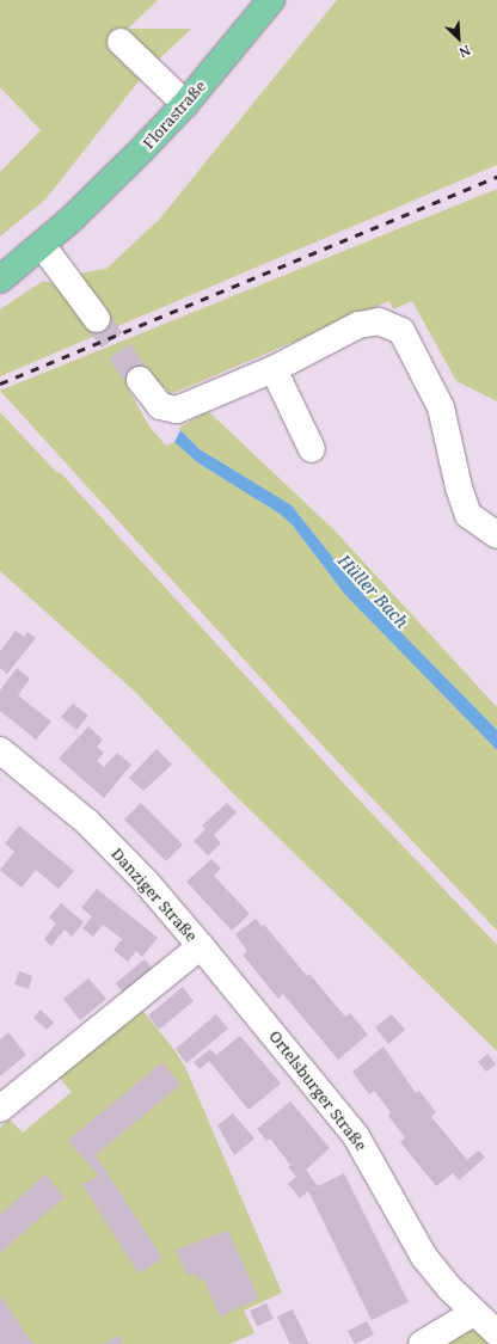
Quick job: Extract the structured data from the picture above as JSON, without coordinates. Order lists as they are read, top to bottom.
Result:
{
  "streets": {
    "main road": ["Florastraße"],
    "street": ["Danziger Straße", "Ortelsburger Straße"]
  },
  "crossings": [
    ["Danziger Straße", "Ortelsburger Straße"]
  ],
  "water": ["Hüller Bach"],
  "north": "bottom right"
}
